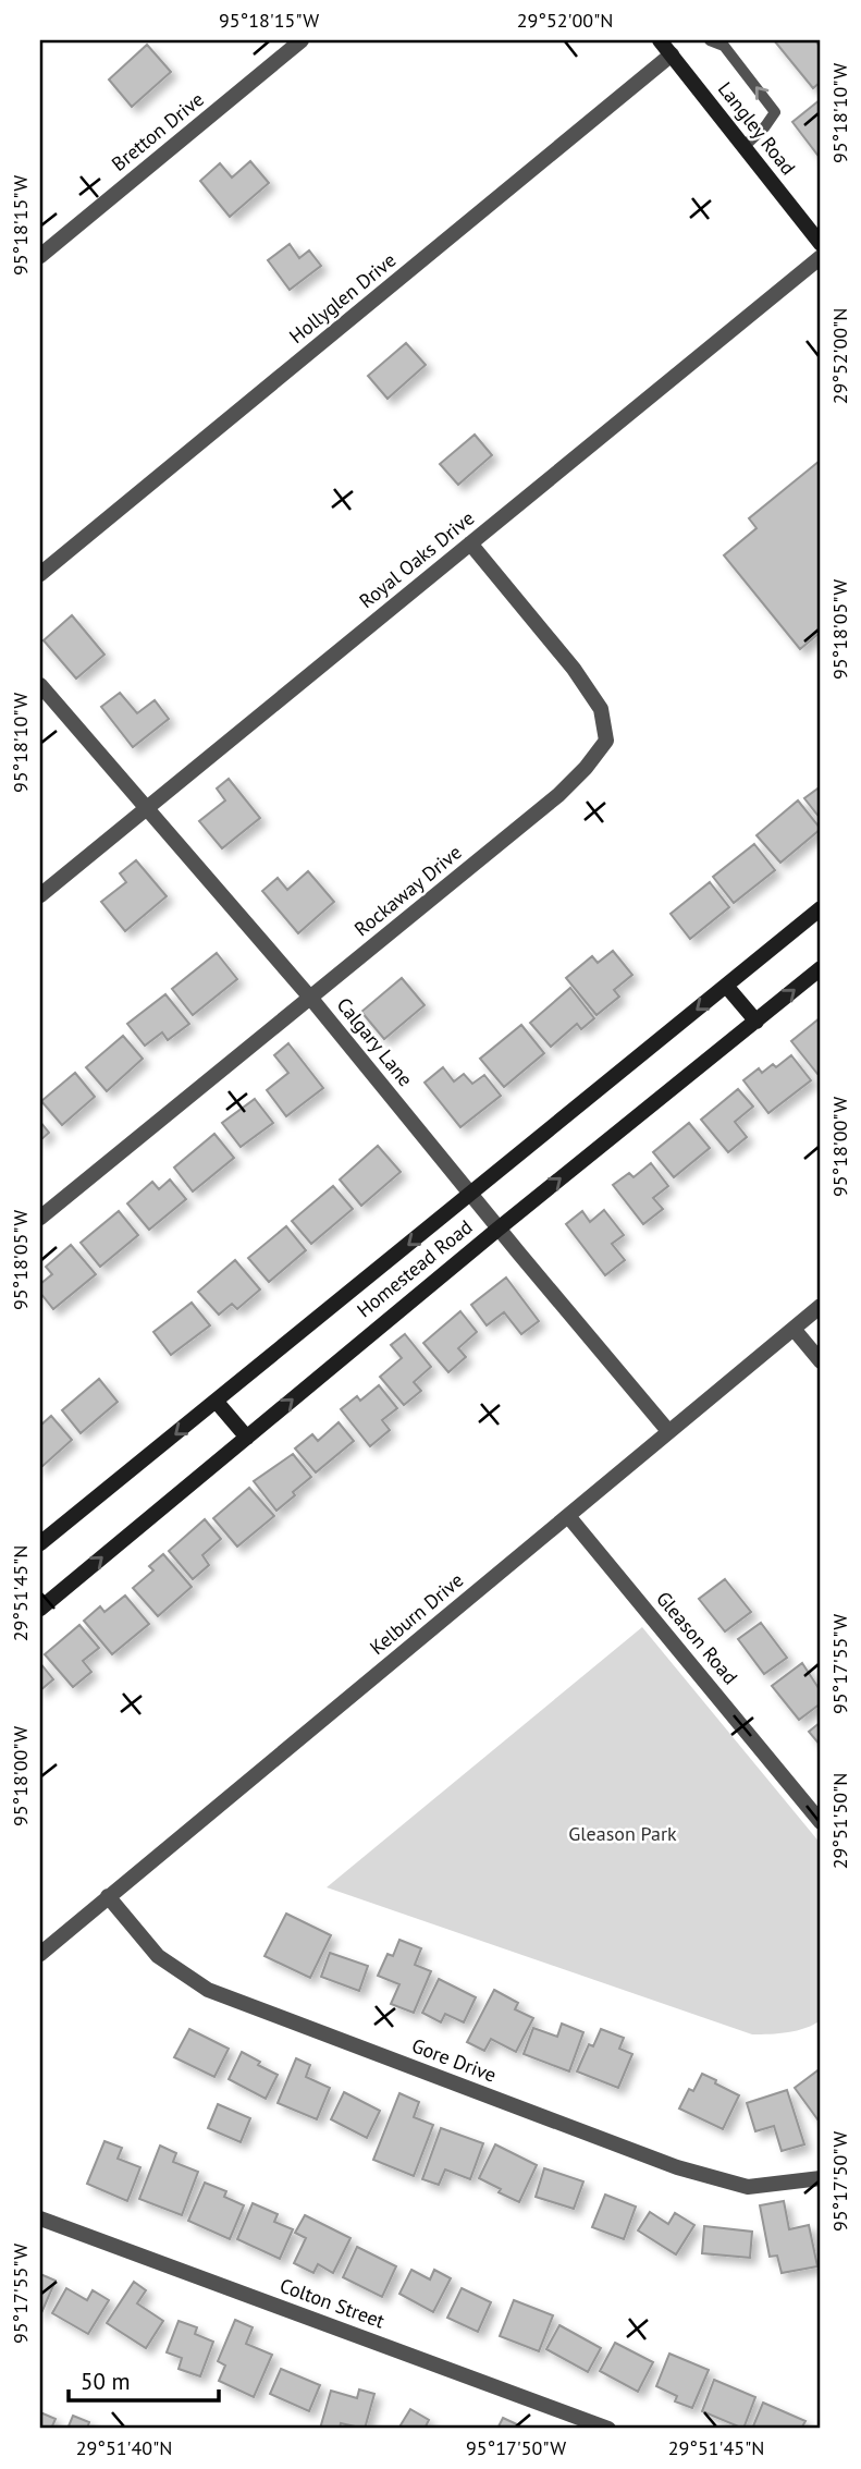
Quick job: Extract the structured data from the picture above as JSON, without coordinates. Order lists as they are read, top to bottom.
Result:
{
  "streets": {
    "main road": ["Langley Road", "Homestead Road"],
    "street": [
      "Bretton Drive",
      "Hollyglen Drive",
      "Royal Oaks Drive",
      "Rockaway Drive",
      "Calgary Lane",
      "Kelburn Drive",
      "Gleason Road",
      "Gore Drive",
      "Colton Street"
    ]
  },
  "crossings": [
    ["Langley Road", "Hollyglen Drive"],
    ["Royal Oaks Drive", "Rockaway Drive"],
    ["Royal Oaks Drive", "Calgary Lane"],
    ["Rockaway Drive", "Calgary Lane"],
    ["Calgary Lane", "Homestead Road"],
    ["Calgary Lane", "Kelburn Drive"],
    ["Kelburn Drive", "Gleason Road"],
    ["Kelburn Drive", "Gore Drive"]
  ],
  "parks": ["Gleason Park"],
  "scale_bar": "50 m",
  "coordinates": [
    "95°18'15\"W",
    "29°52'00\"N",
    "95°18'10\"W",
    "95°18'05\"W",
    "95°18'00\"W",
    "29°51'45\"N",
    "95°17'55\"W",
    "29°51'50\"N",
    "95°17'50\"W",
    "29°51'40\"N"
  ]
}
